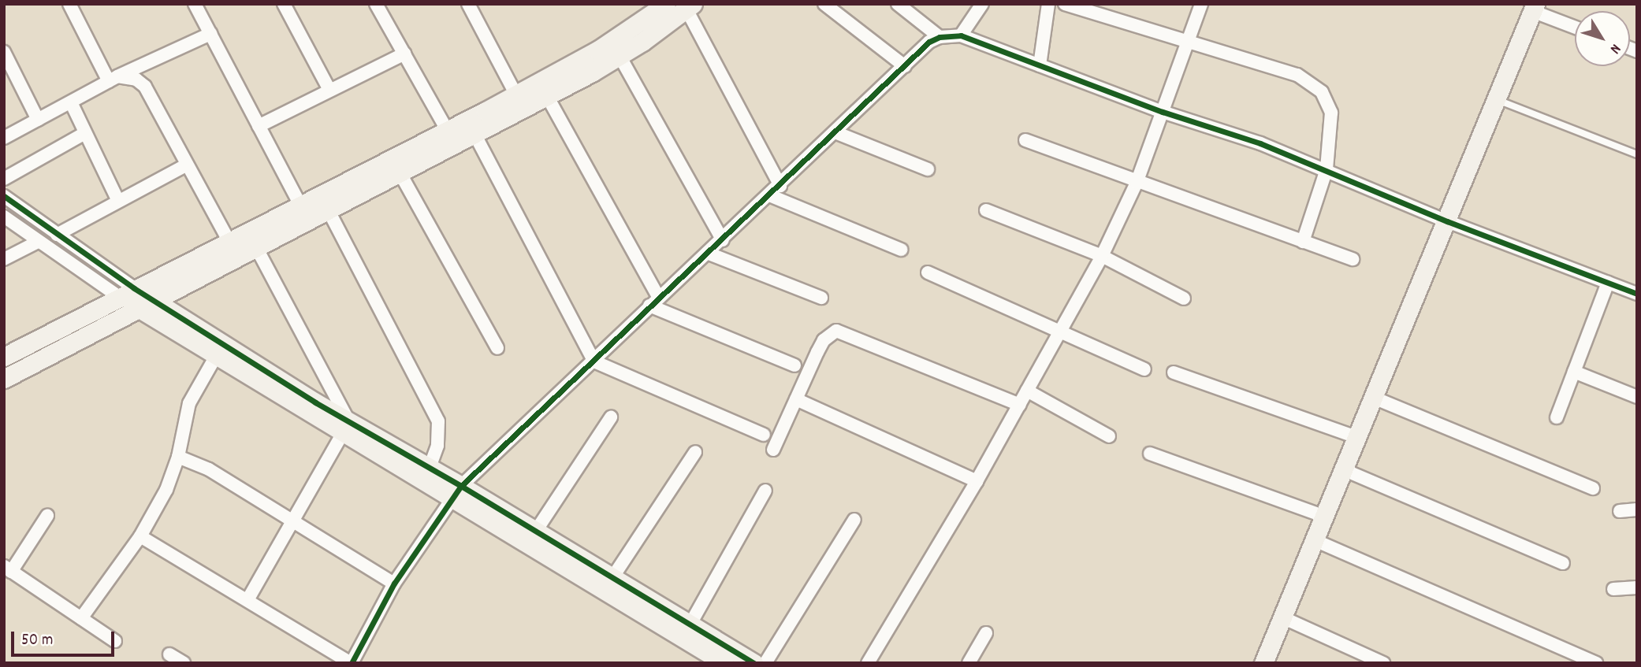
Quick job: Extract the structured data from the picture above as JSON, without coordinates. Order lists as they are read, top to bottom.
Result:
{
  "scale_bar": "50 m",
  "north": "bottom right"
}
